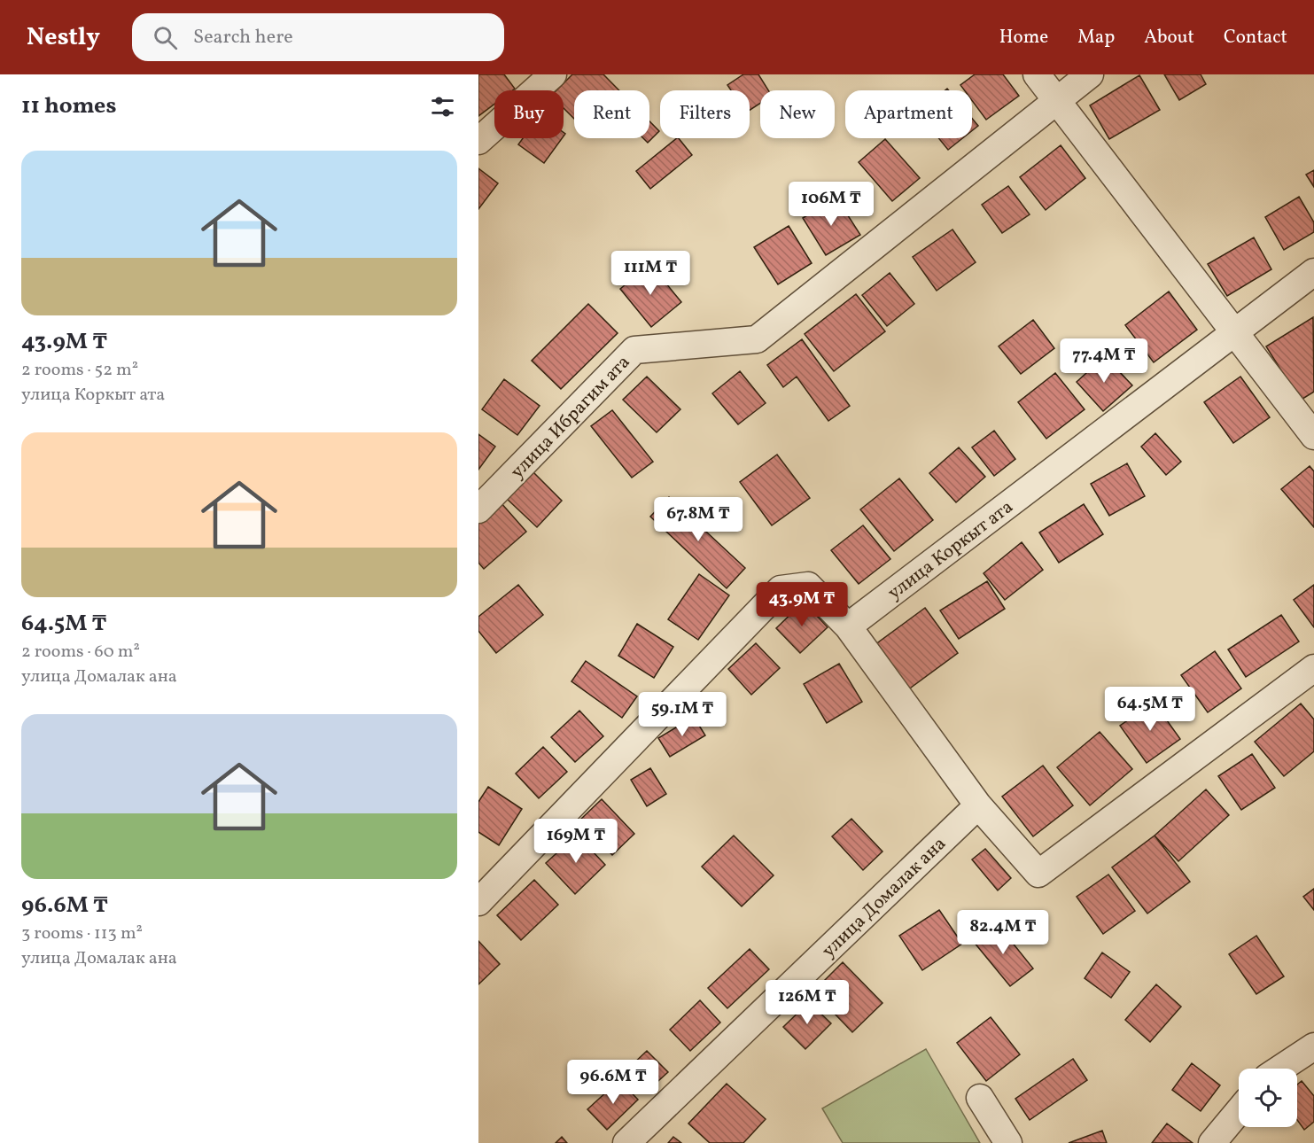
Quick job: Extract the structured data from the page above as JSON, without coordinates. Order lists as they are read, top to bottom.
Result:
{
  "streets": {
    "street": ["улица Ибрагим ата", "улица Коркыт ата", "улица Домалак ана"]
  },
  "page": {
    "header": "Nestly",
    "search": "Search here",
    "nav": [
      "Home",
      "Map",
      "About",
      "Contact"
    ],
    "heading": "11 homes",
    "chip": [
      "Buy",
      "Rent",
      "Filters",
      "New",
      "Apartment"
    ],
    "list": [
      {
        "name": "43.9M ₸",
        "note": "2 rooms · 52 m² · улица Коркыт ата"
      },
      {
        "name": "64.5M ₸",
        "note": "2 rooms · 60 m² · улица Домалак ана"
      },
      {
        "name": "96.6M ₸",
        "note": "3 rooms · 113 m² · улица Домалак ана"
      }
    ],
    "price": [
      "106M ₸",
      "111M ₸",
      "77.4M ₸",
      "67.8M ₸",
      "43.9M ₸",
      "64.5M ₸",
      "59.1M ₸",
      "169M ₸",
      "82.4M ₸",
      "126M ₸",
      "96.6M ₸"
    ]
  }
}
